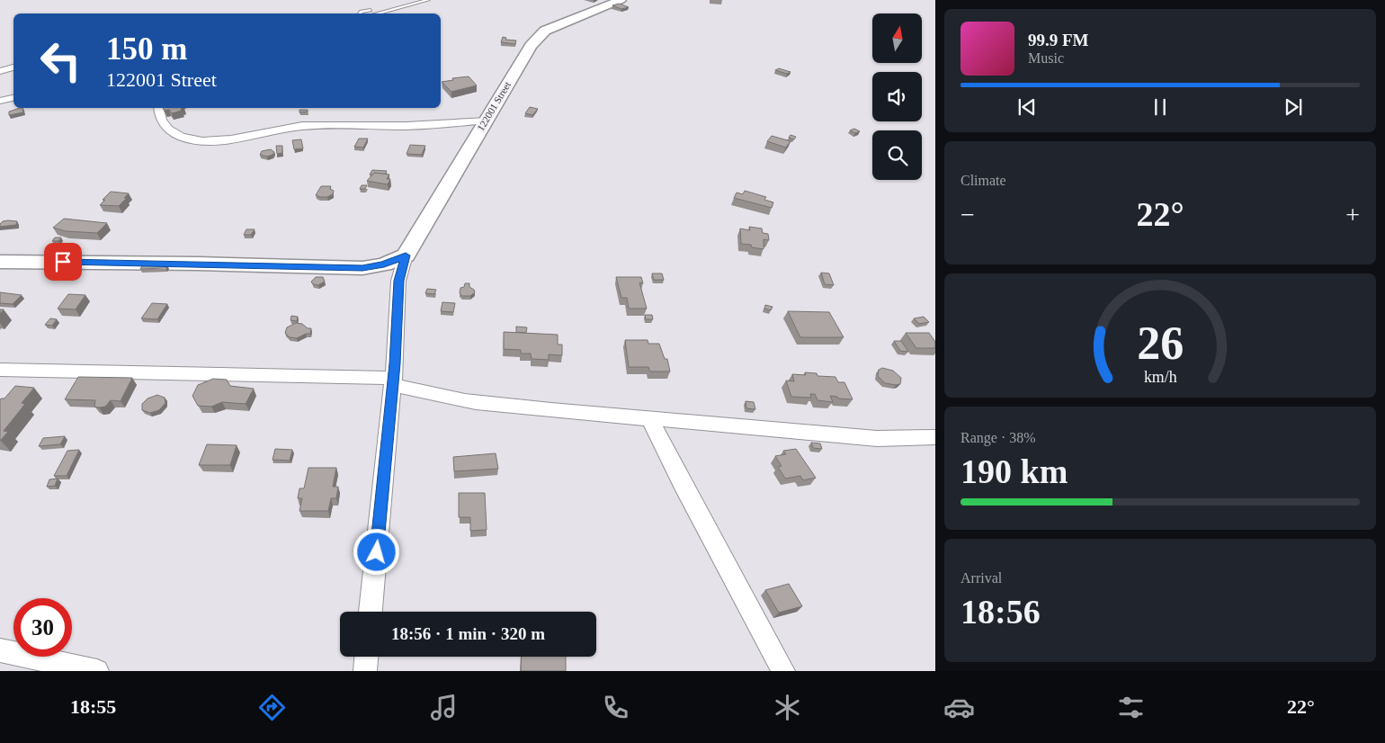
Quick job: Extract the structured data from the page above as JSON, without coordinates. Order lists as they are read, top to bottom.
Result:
{
  "streets": {
    "street": ["122001 Street"]
  },
  "north": "top",
  "page": {
    "turn": ["150 m", "122001 Street"],
    "song": ["99.9 FM", "Music"],
    "tile": [
      "Climate",
      ["Range · 38%", "190 km"],
      ["Arrival", "18:56"]
    ],
    "heat": ["−", "22°", "+"],
    "limit": "30",
    "trip": "18:56 · 1 min · 320 m",
    "tabs": ["18:55", "22°"],
    "gauge": ["26", "km/h"]
  }
}
